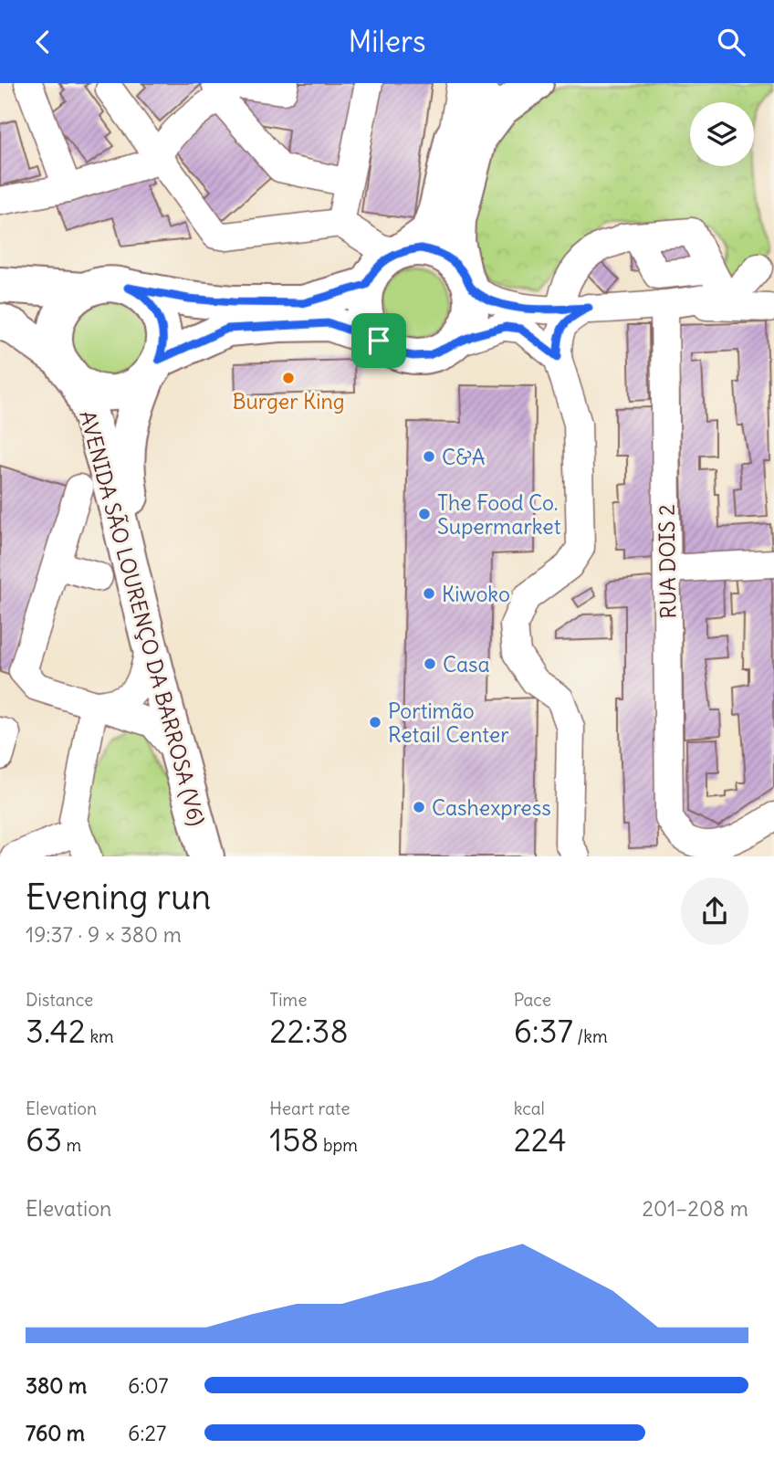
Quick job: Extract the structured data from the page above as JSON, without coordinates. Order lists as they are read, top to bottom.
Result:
{
  "streets": {
    "main road": ["AVENIDA SÃO LOURENÇO DA BARROSA (V6)"],
    "street": ["RUA DOIS 2"]
  },
  "places": [
    "Burger King",
    "C&A",
    "The Food Co. Supermarket",
    "Kiwoko",
    "Casa",
    "Portimão Retail Center",
    "Cashexpress"
  ],
  "page": {
    "header": "Milers",
    "heading": ["Evening run", "19:37 · 9 × 380 m"],
    "stats": [
      ["Distance", "3.42 km"],
      ["Time", "22:38"],
      ["Pace", "6:37 /km"],
      ["Elevation", "63 m"],
      ["Heart rate", "158 bpm"],
      ["kcal", "224"]
    ],
    "chart": ["Elevation", "201–208 m"],
    "list": [
      {
        "name": "380 m",
        "note": "6:07"
      },
      {
        "name": "760 m",
        "note": "6:27"
      }
    ]
  }
}
